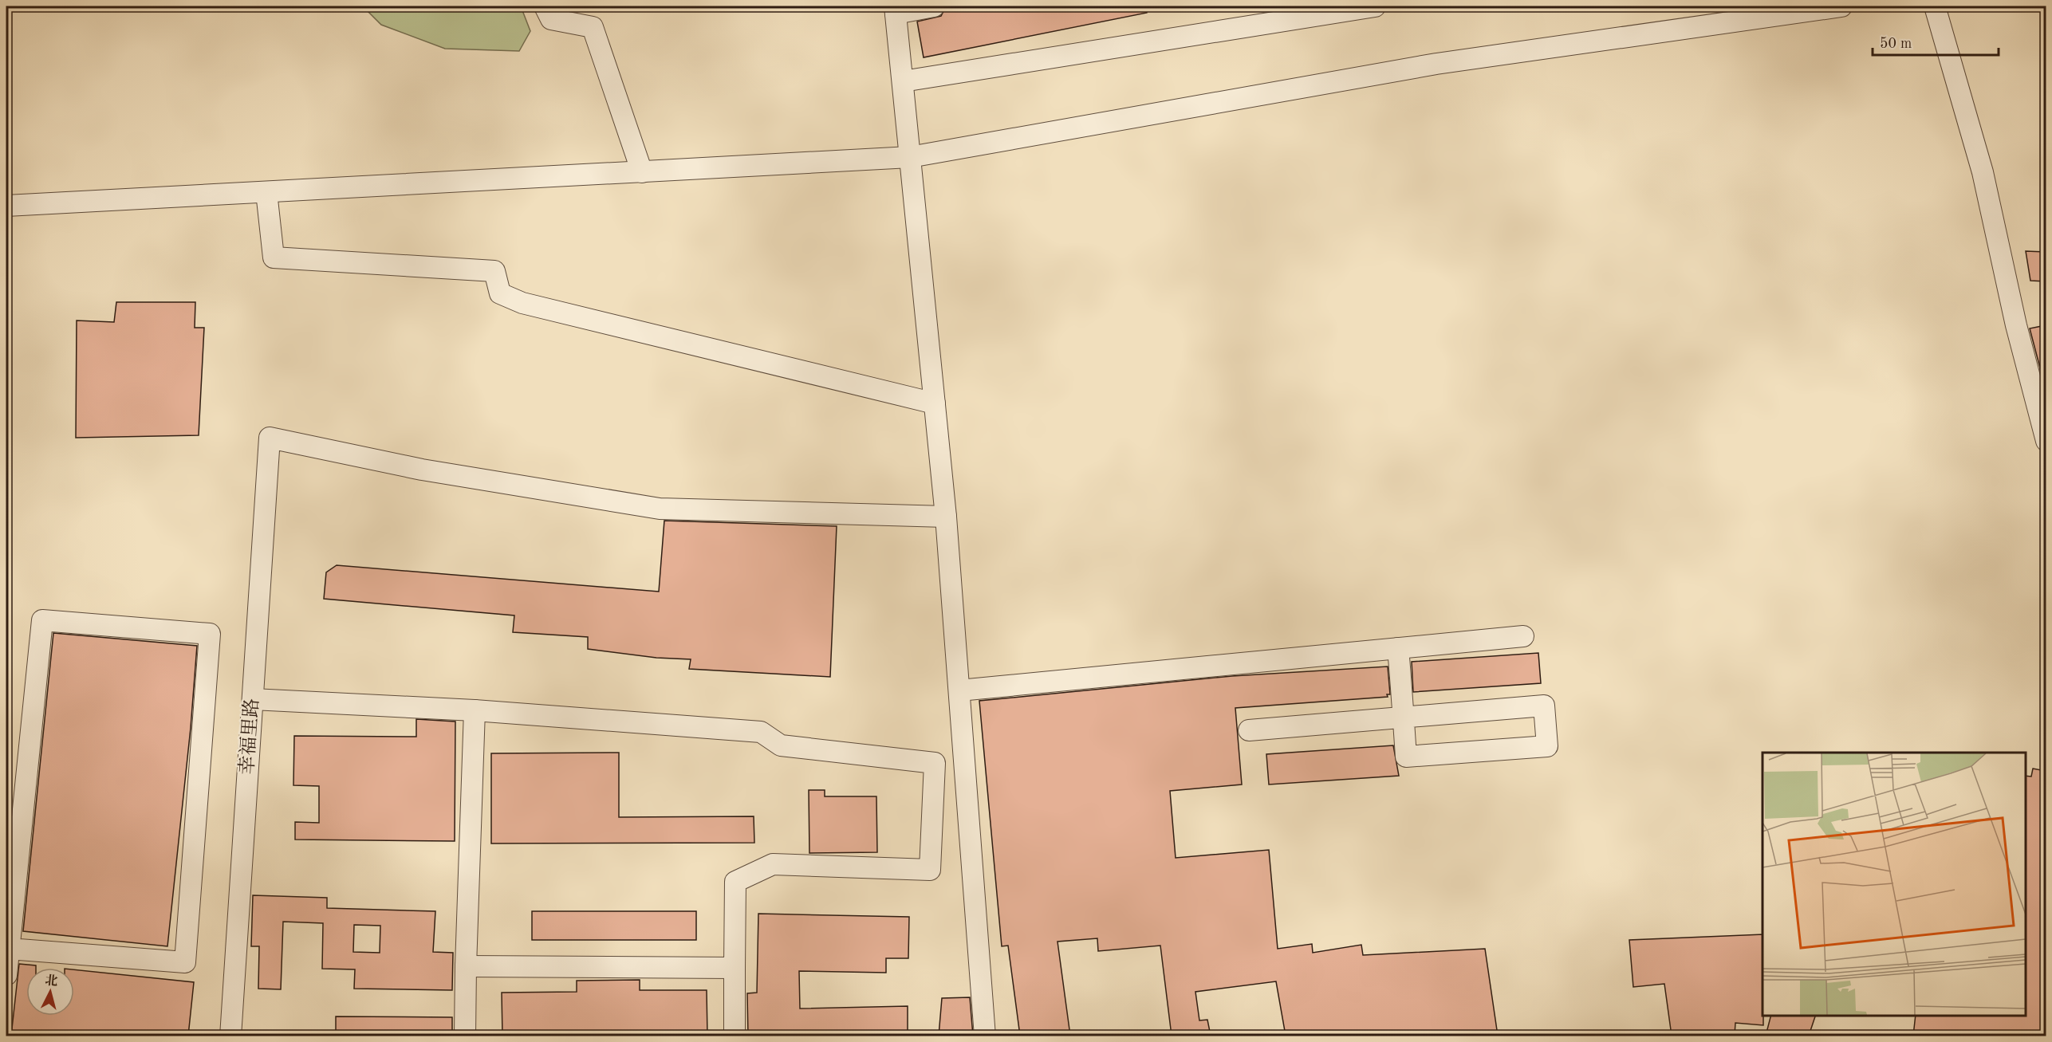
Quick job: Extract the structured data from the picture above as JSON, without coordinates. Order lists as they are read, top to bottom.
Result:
{
  "streets": {
    "street": ["幸福里路"]
  },
  "scale_bar": "50 m",
  "north": "top"
}
